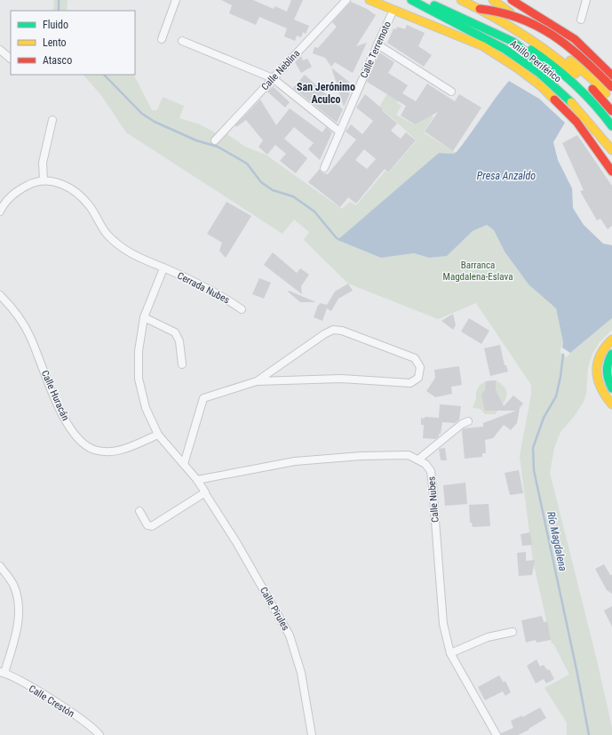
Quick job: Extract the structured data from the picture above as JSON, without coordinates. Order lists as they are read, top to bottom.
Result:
{
  "streets": {
    "main road": ["Anillo Periférico"],
    "street": [
      "Calle Terremoto",
      "Calle Neblina",
      "Cerrada Nubes",
      "Calle Huracán",
      "Calle Nubes",
      "Calle Pirules",
      "Calle Crestón"
    ]
  },
  "crossings": [
    ["Cerrada Nubes", "Calle Pirules"],
    ["Calle Huracán", "Calle Pirules"]
  ],
  "districts": ["San Jerónimo Aculco"],
  "water": ["Presa Anzaldo", "Río Magdalena"],
  "parks": ["Barranca Magdalena-Eslava"],
  "legend": ["Fluido", "Lento", "Atasco"]
}
